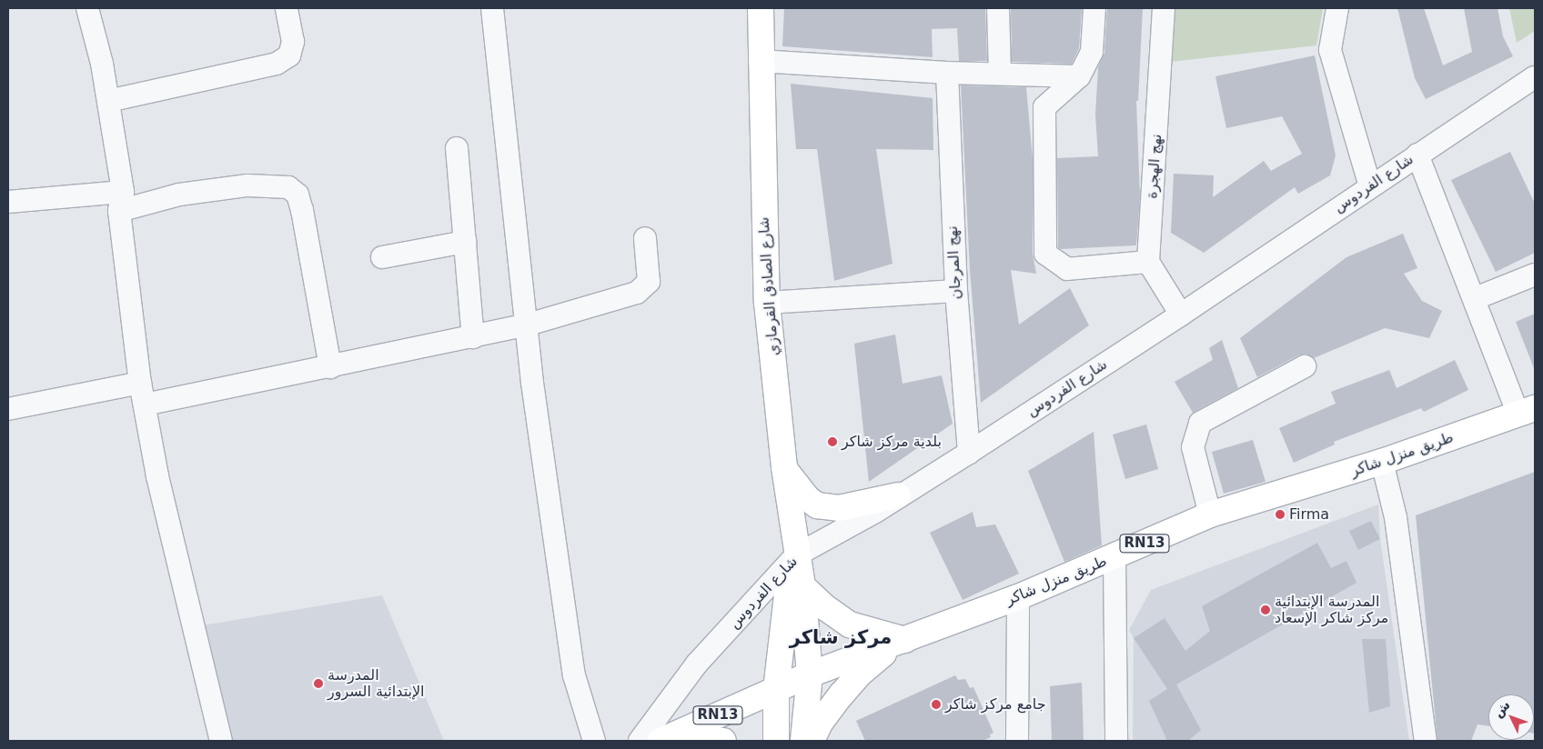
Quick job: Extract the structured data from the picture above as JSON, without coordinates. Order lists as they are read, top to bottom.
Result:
{
  "streets": {
    "main road": ["شارع الصادق القرمازي", "طريق منزل شاكر", "RN13"],
    "street": ["نهج الهجرة", "شارع الفردوس", "نهج المرجان"]
  },
  "crossings": [
    ["شارع الفردوس", "نهج المرجان"],
    ["شارع الفردوس", "شارع الصادق القرمازي"],
    ["شارع الصادق القرمازي", "طريق منزل شاكر"]
  ],
  "districts": ["مركز شاكر"],
  "places": [
    "بلدية مركز شاكر",
    "Firma",
    "المدرسة الإبتدائية مركز شاكر الإسعاد",
    "المدرسة الإبتدائية السرور",
    "جامع مركز شاكر"
  ],
  "north": "top left"
}
